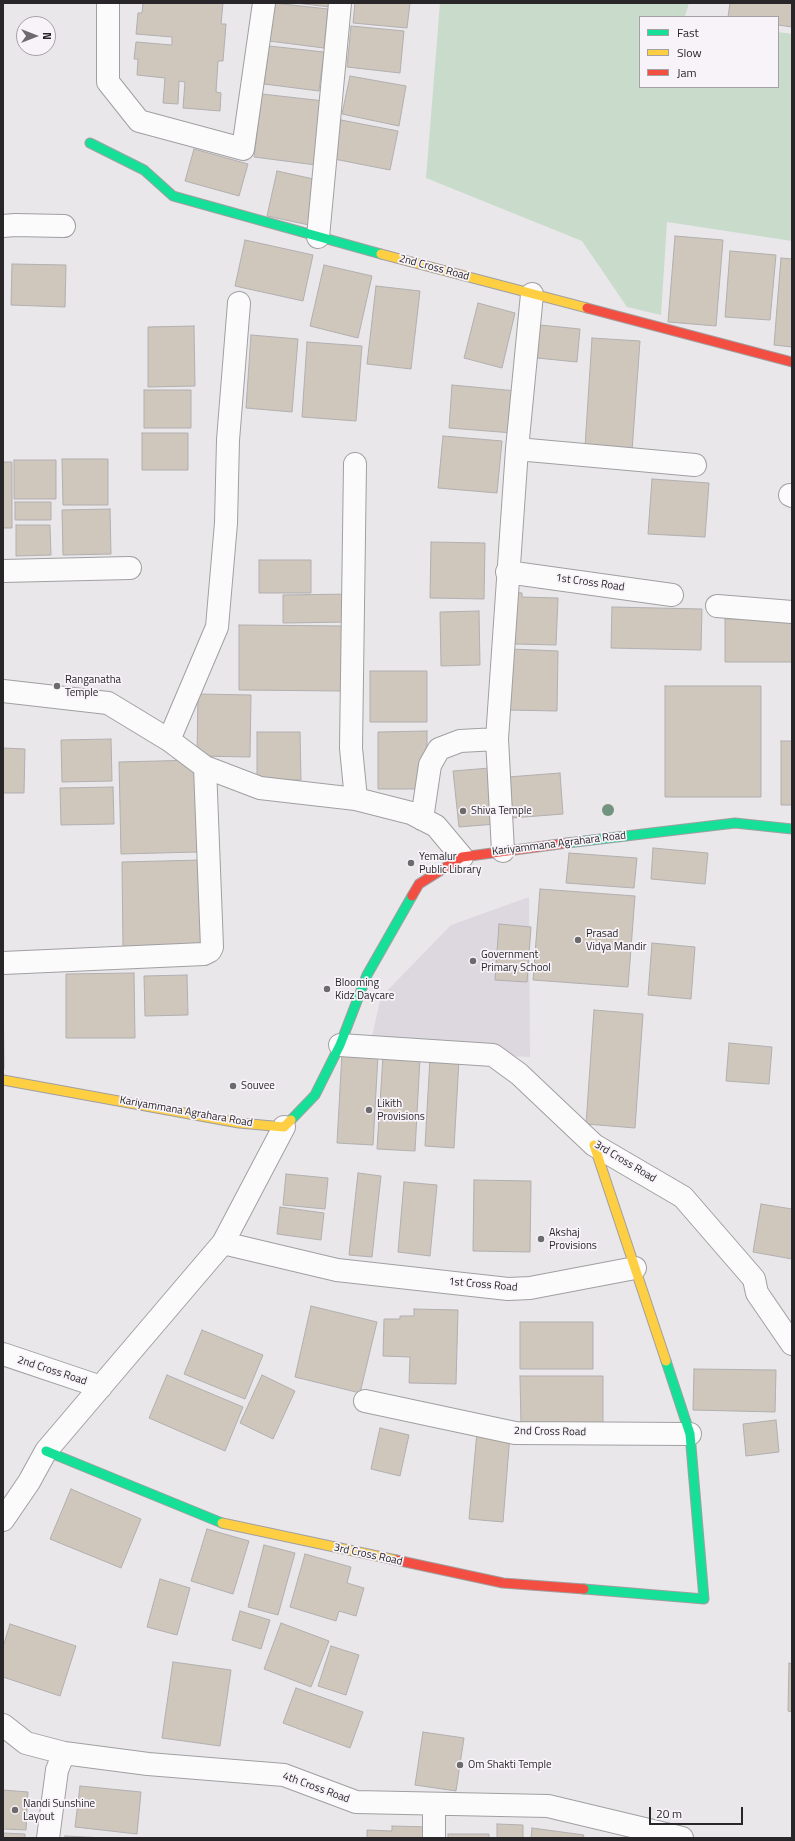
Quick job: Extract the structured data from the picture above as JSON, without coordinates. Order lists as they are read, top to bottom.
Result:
{
  "streets": {
    "street": [
      "2nd Cross Road",
      "1st Cross Road",
      "Kariyammana Agrahara Road",
      "3rd Cross Road",
      "4th Cross Road"
    ]
  },
  "crossings": [
    ["2nd Cross Road", "3rd Cross Road"],
    ["Kariyammana Agrahara Road", "3rd Cross Road"]
  ],
  "places": [
    "Ranganatha Temple",
    "Shiva Temple",
    "Yemalur Public Library",
    "Prasad Vidya Mandir",
    "Government Primary School",
    "Blooming Kidz Daycare",
    "Souvee",
    "Likith Provisions",
    "Akshaj Provisions",
    "Om Shakti Temple",
    "Nandi Sunshine Layout"
  ],
  "legend": ["Fast", "Slow", "Jam"],
  "scale_bar": "20 m",
  "north": "right"
}
